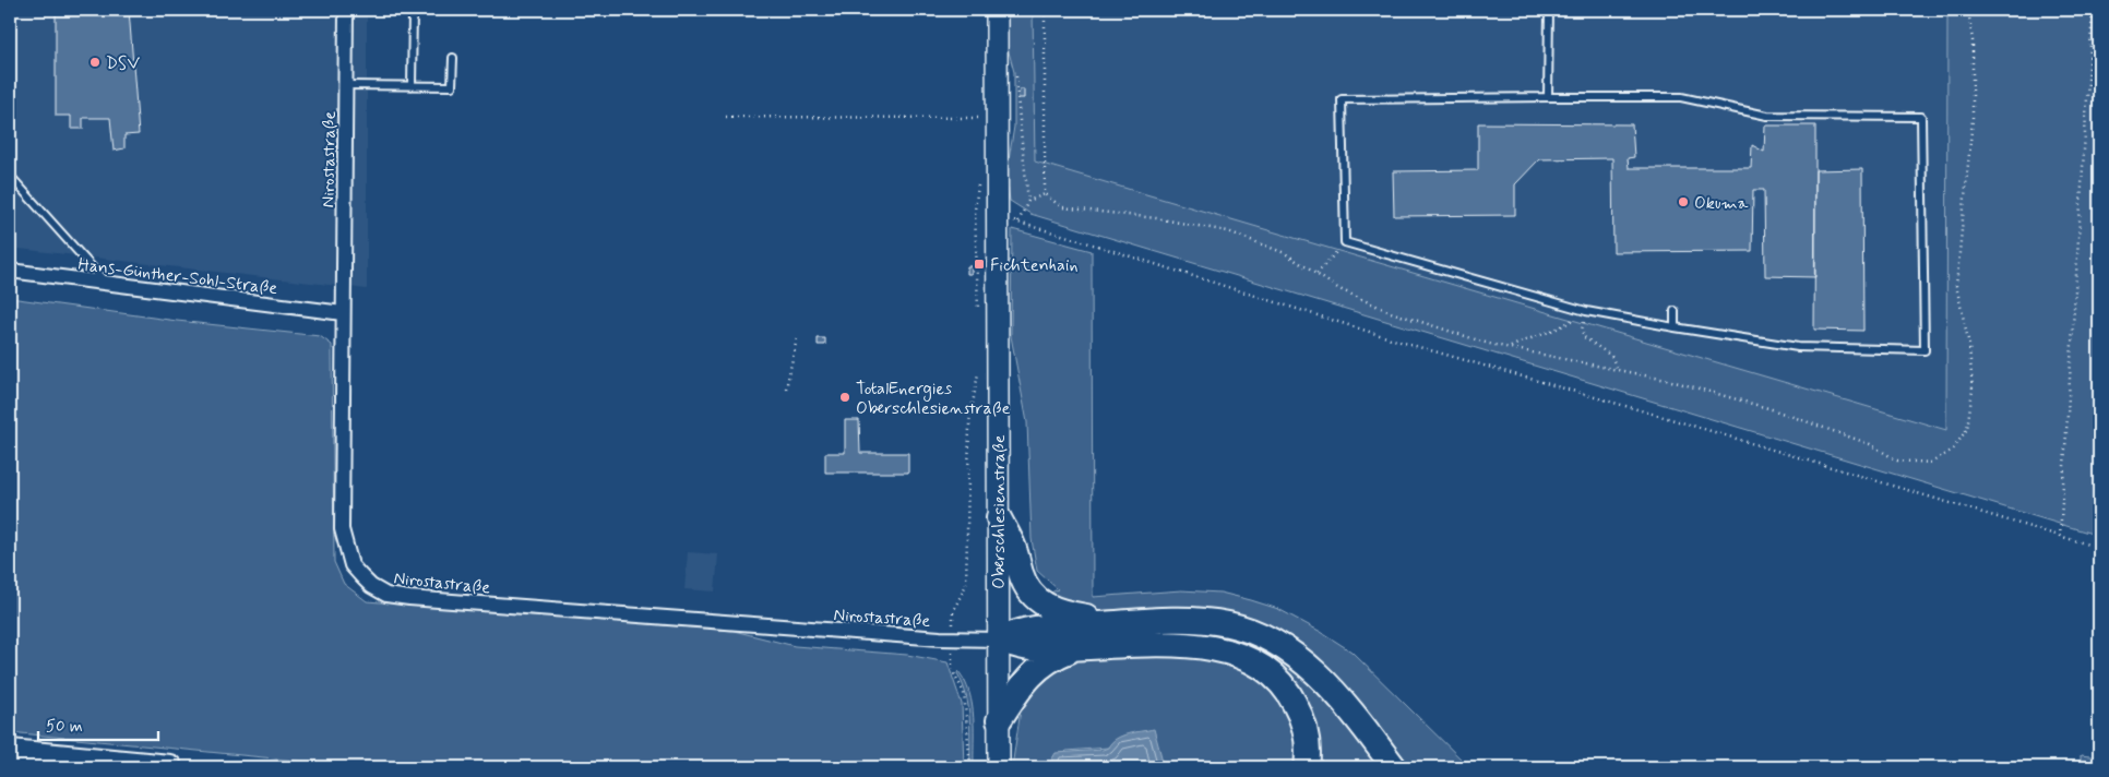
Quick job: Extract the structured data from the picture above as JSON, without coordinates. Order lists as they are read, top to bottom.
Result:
{
  "streets": {
    "main road": ["Oberschlesienstraße"],
    "street": ["Nirostastraße", "Hans-Günther-Sohl-Straße"]
  },
  "crossings": [
    ["Nirostastraße", "Hans-Günther-Sohl-Straße"],
    ["Nirostastraße", "Oberschlesienstraße"]
  ],
  "places": {
    "other": ["DSV", "Okuma", "TotalEnergies Oberschlesienstraße"],
    "transit": ["Fichtenhain"]
  },
  "scale_bar": "50 m"
}
